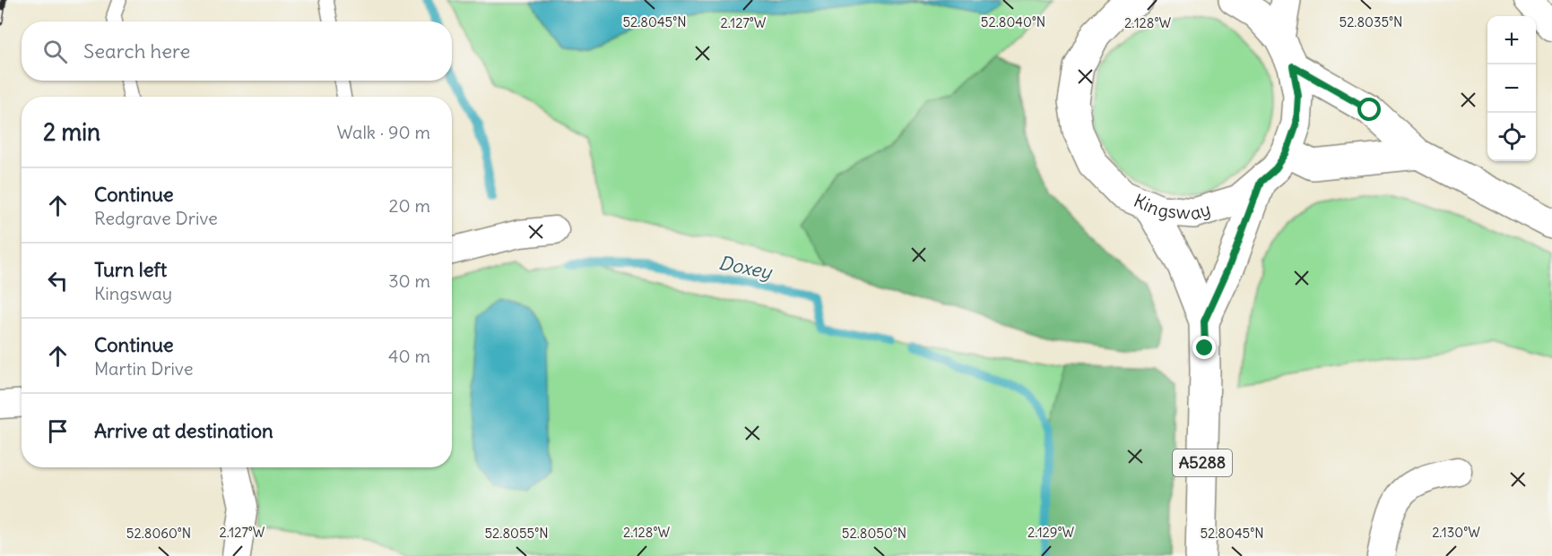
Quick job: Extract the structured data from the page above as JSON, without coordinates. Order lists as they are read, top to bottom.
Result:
{
  "streets": {
    "main road": ["Kingsway", "A5288"]
  },
  "crossings": [
    ["Kingsway", "A5288"]
  ],
  "water": ["Doxey"],
  "page": {
    "map_buttons": ["+", "−"],
    "search": "Search here",
    "heading": ["2 min", "Walk · 90 m"],
    "list": [
      ["Continue", "Redgrave Drive", "20 m"],
      ["Turn left", "Kingsway", "30 m"],
      ["Continue", "Martin Drive", "40 m"],
      "Arrive at destination"
    ]
  },
  "coordinates": [
    "52.8045°N",
    "52.8040°N",
    "52.8035°N",
    "2.127°W",
    "2.128°W",
    "2.129°W",
    "2.130°W",
    "52.8060°N",
    "52.8055°N",
    "52.8050°N"
  ]
}
